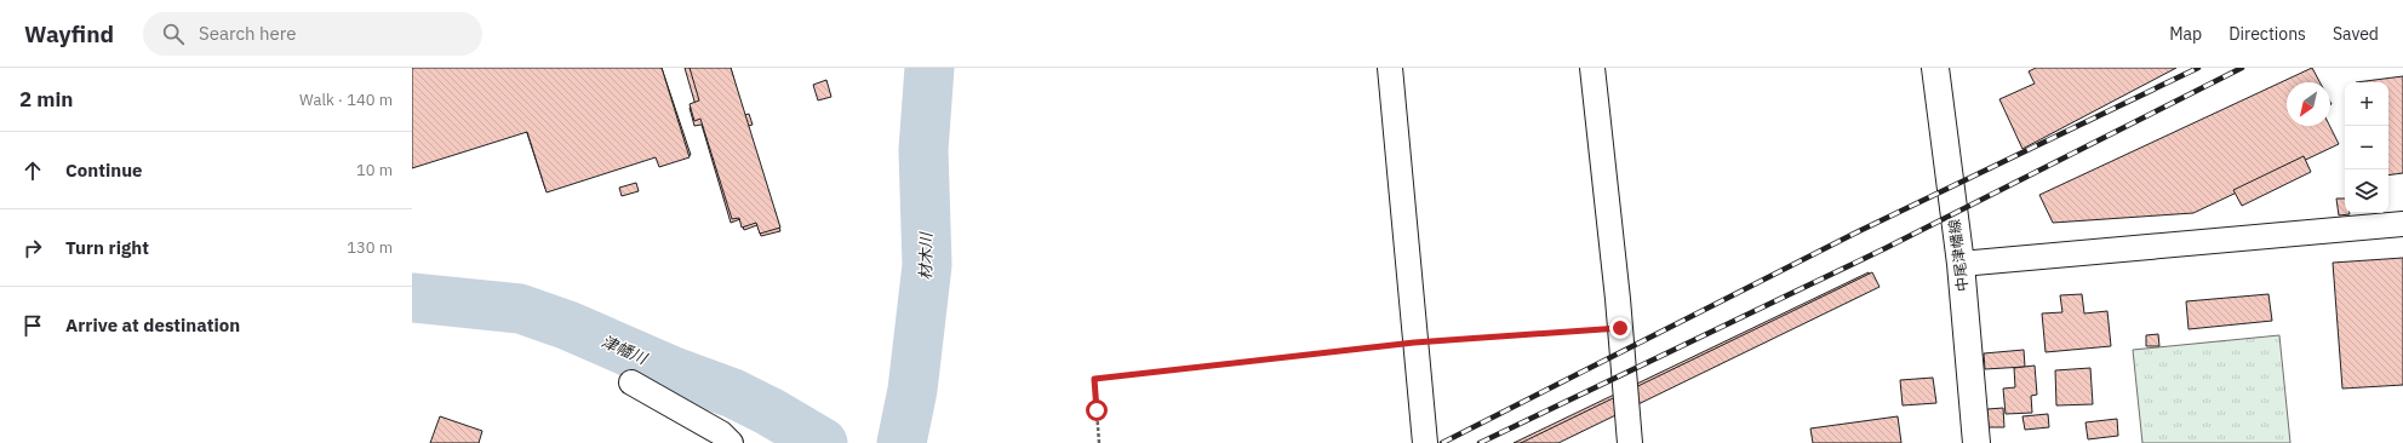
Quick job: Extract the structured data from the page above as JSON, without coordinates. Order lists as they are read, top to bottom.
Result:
{
  "streets": {
    "main road": ["中尾津幡線"]
  },
  "water": ["材木川", "津幡川"],
  "north": "bottom left",
  "page": {
    "header": "Wayfind",
    "search": "Search here",
    "nav": ["Map", "Directions", "Saved"],
    "heading": ["2 min", "Walk · 140 m"],
    "map_buttons": ["+", "−"],
    "list": [
      ["Continue", "10 m"],
      ["Turn right", "130 m"],
      "Arrive at destination"
    ]
  }
}
